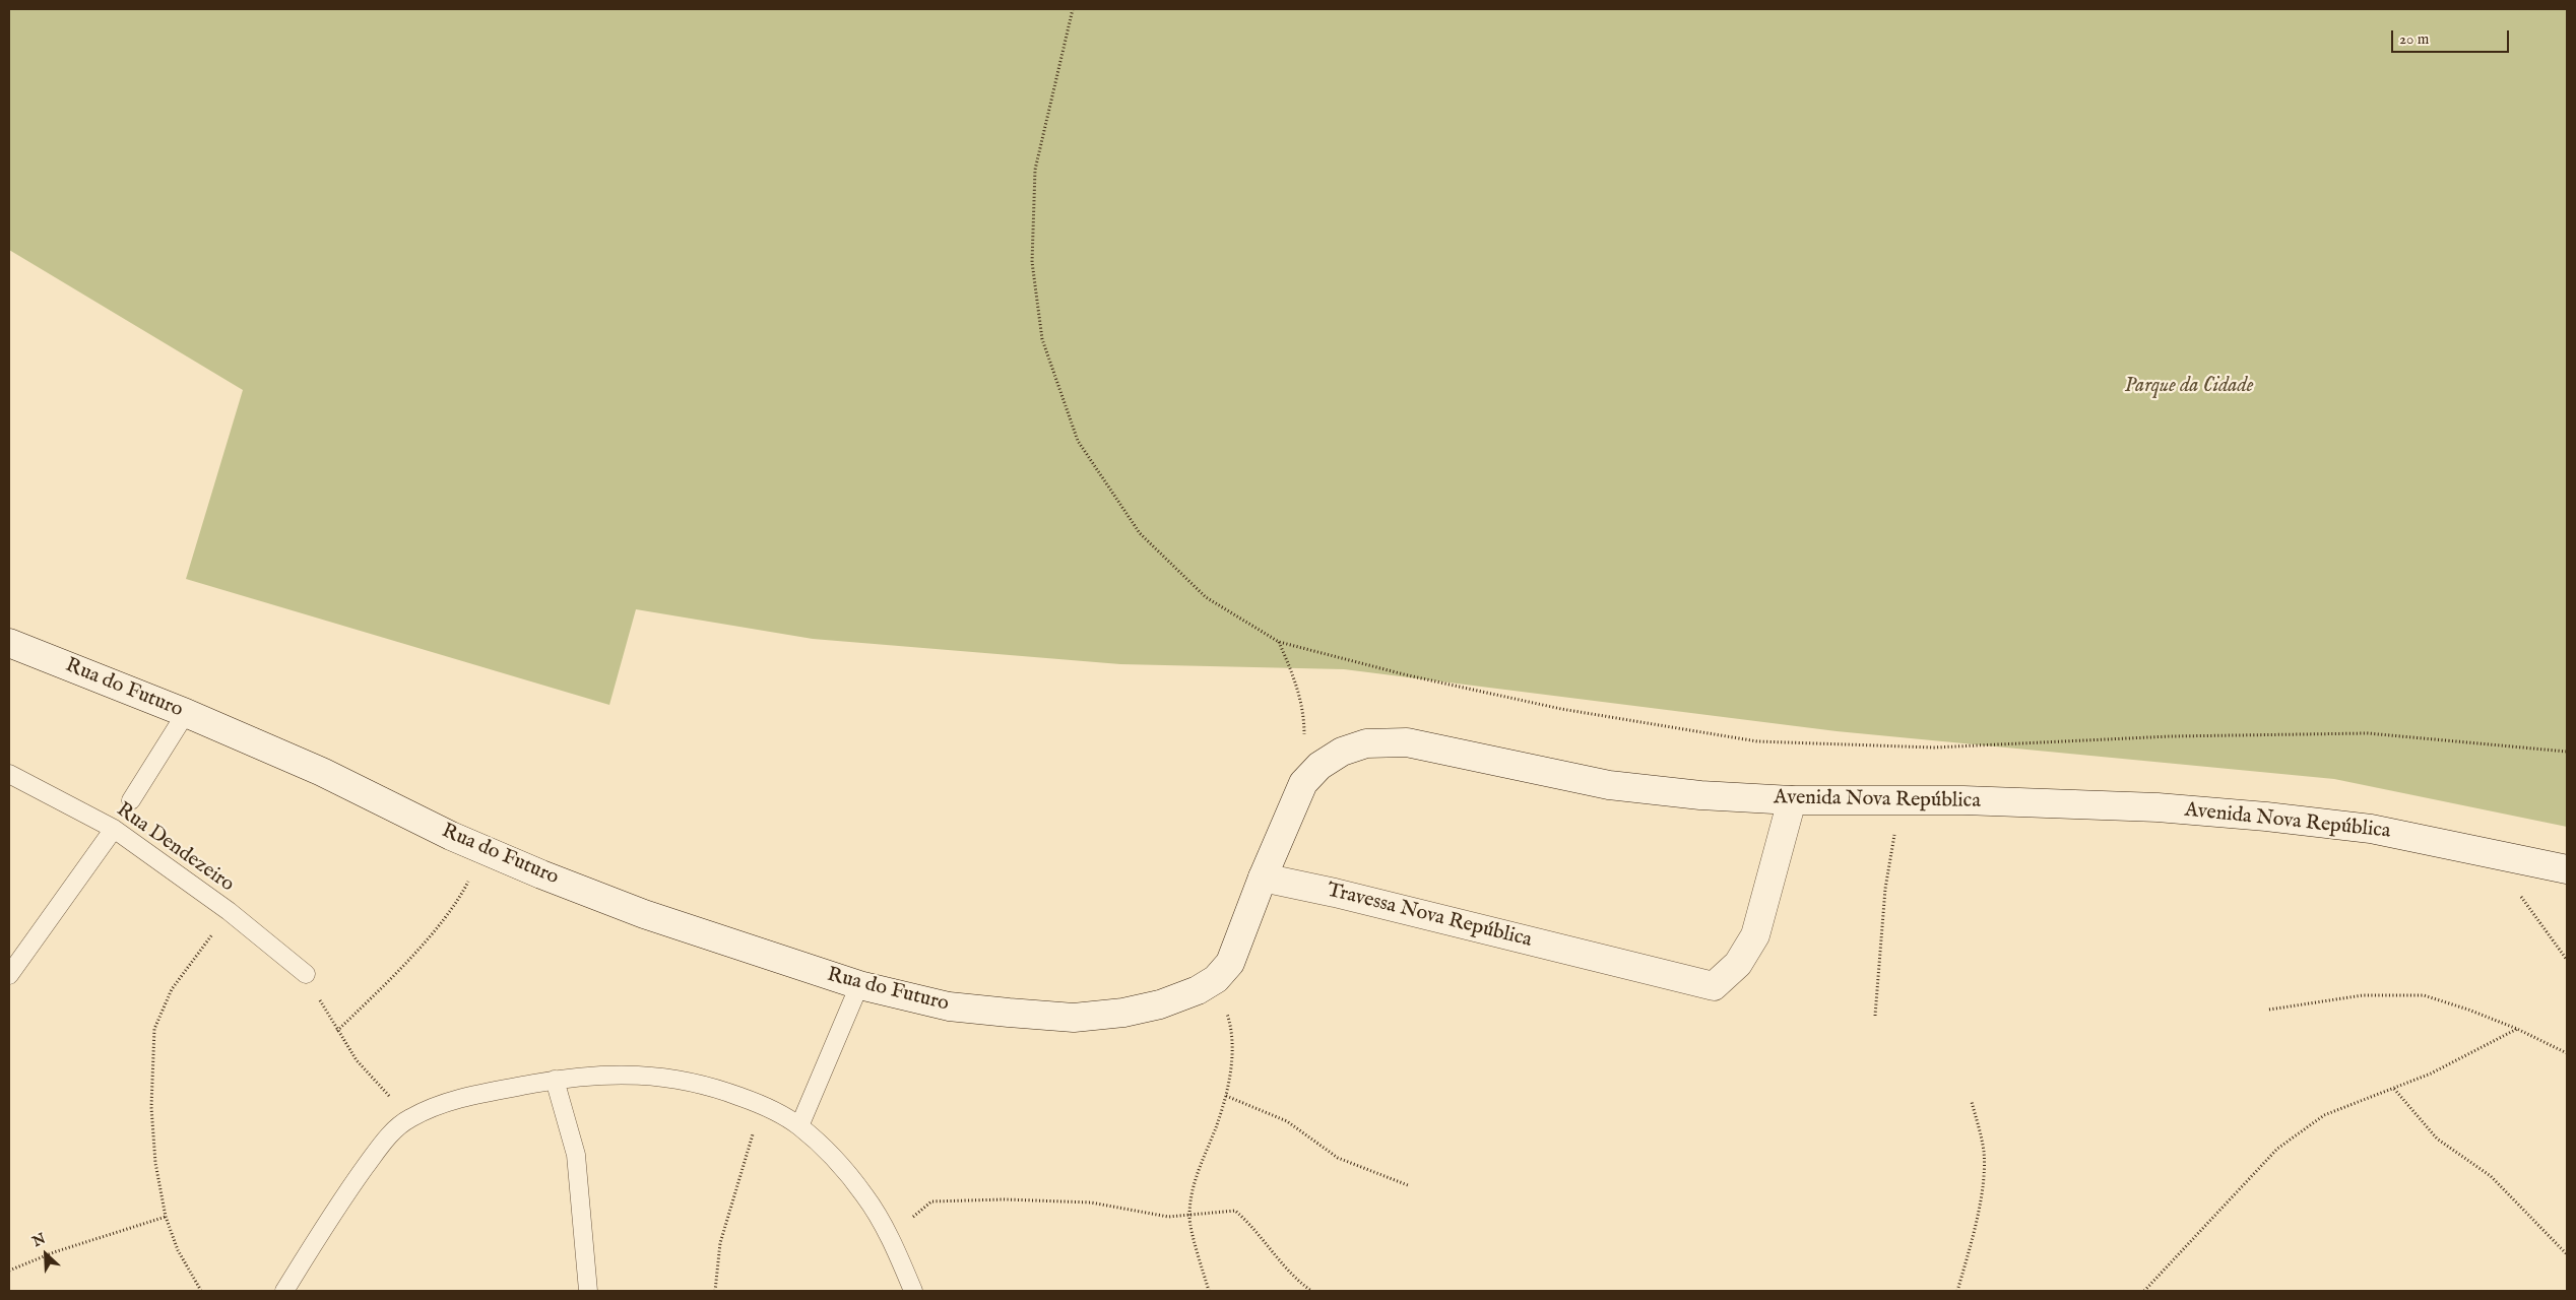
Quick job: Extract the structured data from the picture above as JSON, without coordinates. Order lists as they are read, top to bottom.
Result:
{
  "streets": {
    "street": ["Rua do Futuro", "Avenida Nova República", "Travessa Nova República"],
    "lane": ["Rua Dendezeiro"]
  },
  "crossings": [
    ["Avenida Nova República", "Travessa Nova República"]
  ],
  "parks": ["Parque da Cidade"],
  "scale_bar": "20 m",
  "north": "top left"
}
